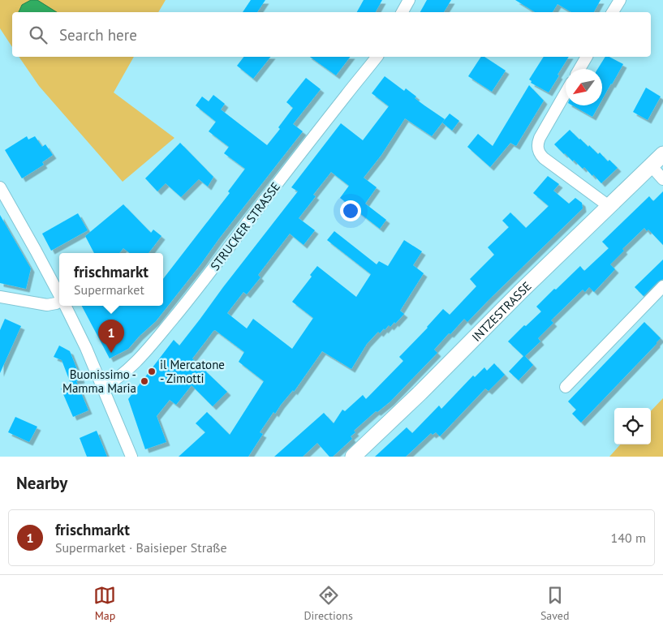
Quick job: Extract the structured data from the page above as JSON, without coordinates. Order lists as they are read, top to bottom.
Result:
{
  "streets": {
    "main road": ["INTZESTRASSE"],
    "street": ["STRUCKER STRASSE"]
  },
  "places": ["il Mercatone - Zimotti", "Buonissimo - Mamma Maria"],
  "north": "bottom left",
  "page": {
    "search": "Search here",
    "popup": ["frischmarkt", "Supermarket"],
    "pins": "1",
    "heading": "Nearby",
    "list": [
      {
        "mark": "1",
        "name": "frischmarkt",
        "note": "Supermarket · Baisieper Straße",
        "value": "140 m"
      }
    ],
    "nav": ["Map", "Directions", "Saved"]
  }
}
